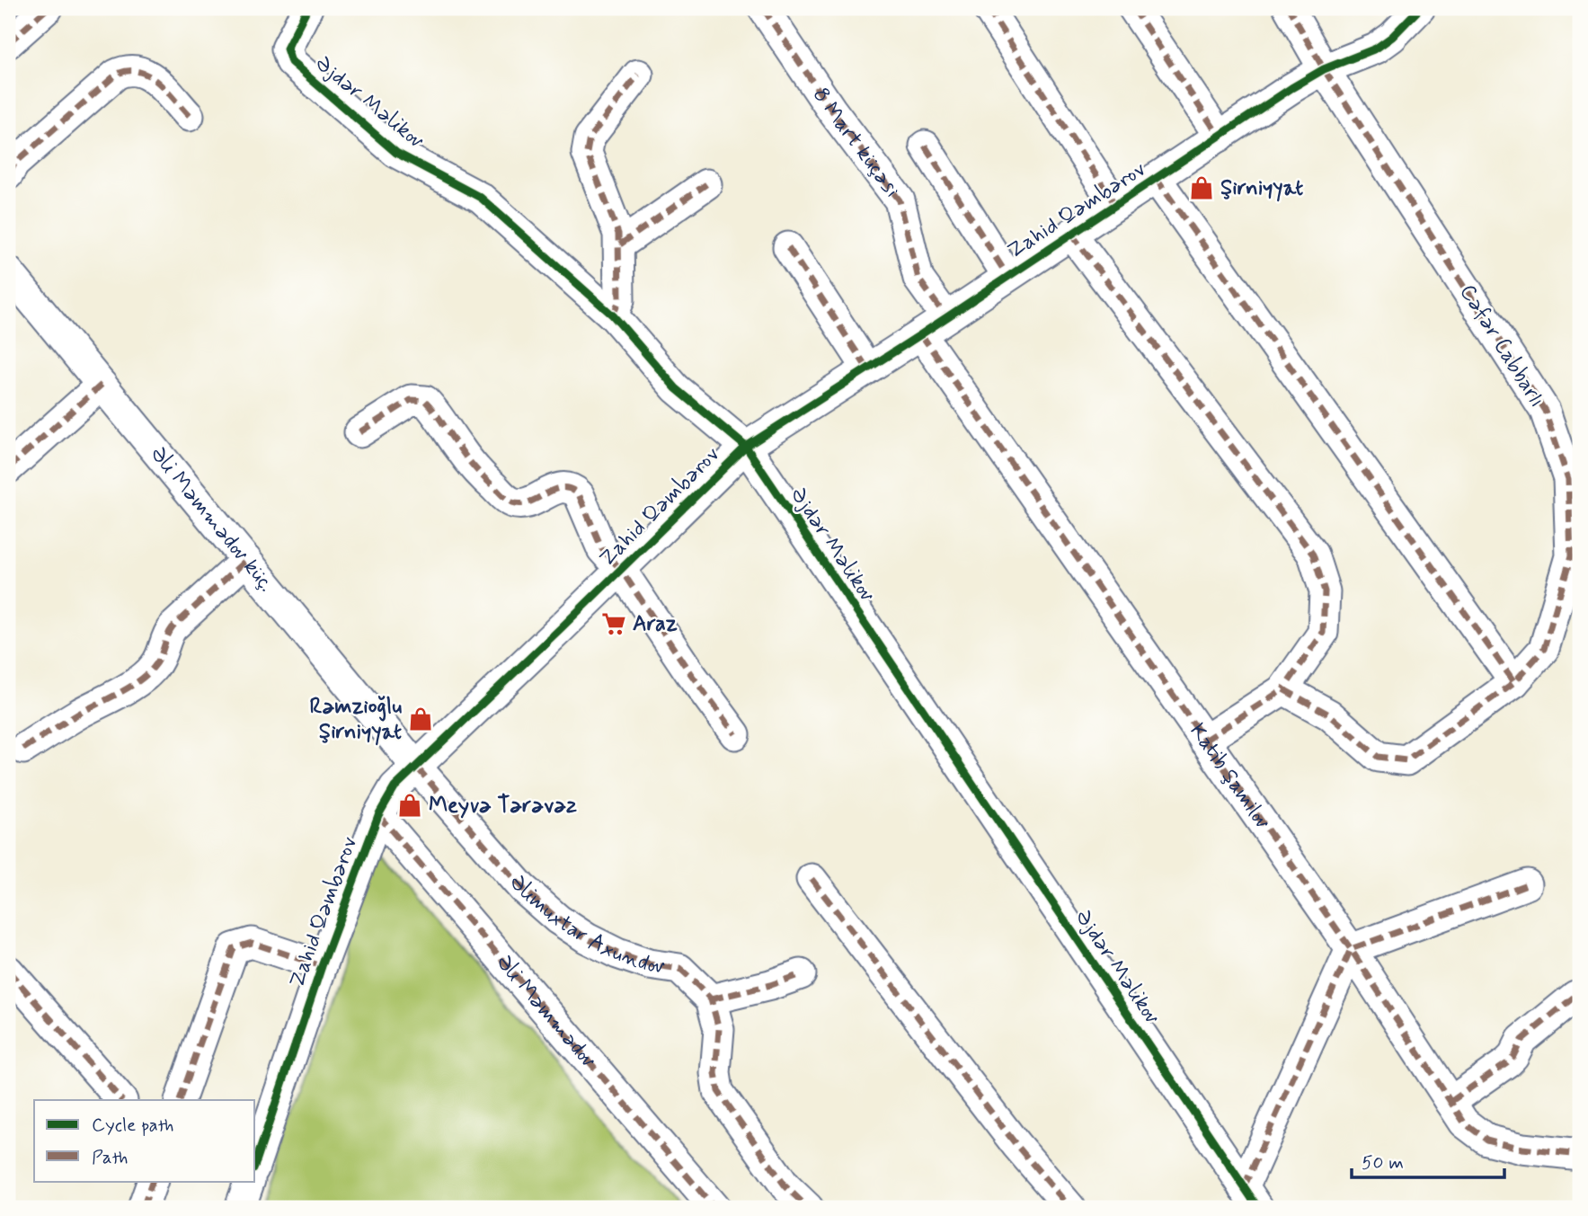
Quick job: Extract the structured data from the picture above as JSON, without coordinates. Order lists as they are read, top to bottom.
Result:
{
  "streets": {
    "street": [
      "Əjdər Məlikov",
      "8 Mart küçəsi",
      "Zahid Qəmbərov",
      "Cəfər Cabbarlı",
      "Əli Məmmədov küç.",
      "Katib Şamilov",
      "Əlimuxtar Axundov",
      "Əli Məmmədov"
    ]
  },
  "crossings": [
    ["Əjdər Məlikov", "Zahid Qəmbərov"],
    ["8 Mart küçəsi", "Zahid Qəmbərov"],
    ["Zahid Qəmbərov", "Cəfər Cabbarlı"],
    ["Zahid Qəmbərov", "Əli Məmmədov küç."],
    ["Zahid Qəmbərov", "Katib Şamilov"],
    ["Zahid Qəmbərov", "Əlimuxtar Axundov"],
    ["Zahid Qəmbərov", "Əli Məmmədov"],
    ["Əli Məmmədov küç.", "Əlimuxtar Axundov"]
  ],
  "places": {
    "shop": ["Şirniyyat", "Rəmzioğlu Şirniyyat", "Meyvə Tərəvəz"],
    "supermarket": ["Araz"]
  },
  "legend": ["Cycle path", "Path"],
  "scale_bar": "50 m"
}
